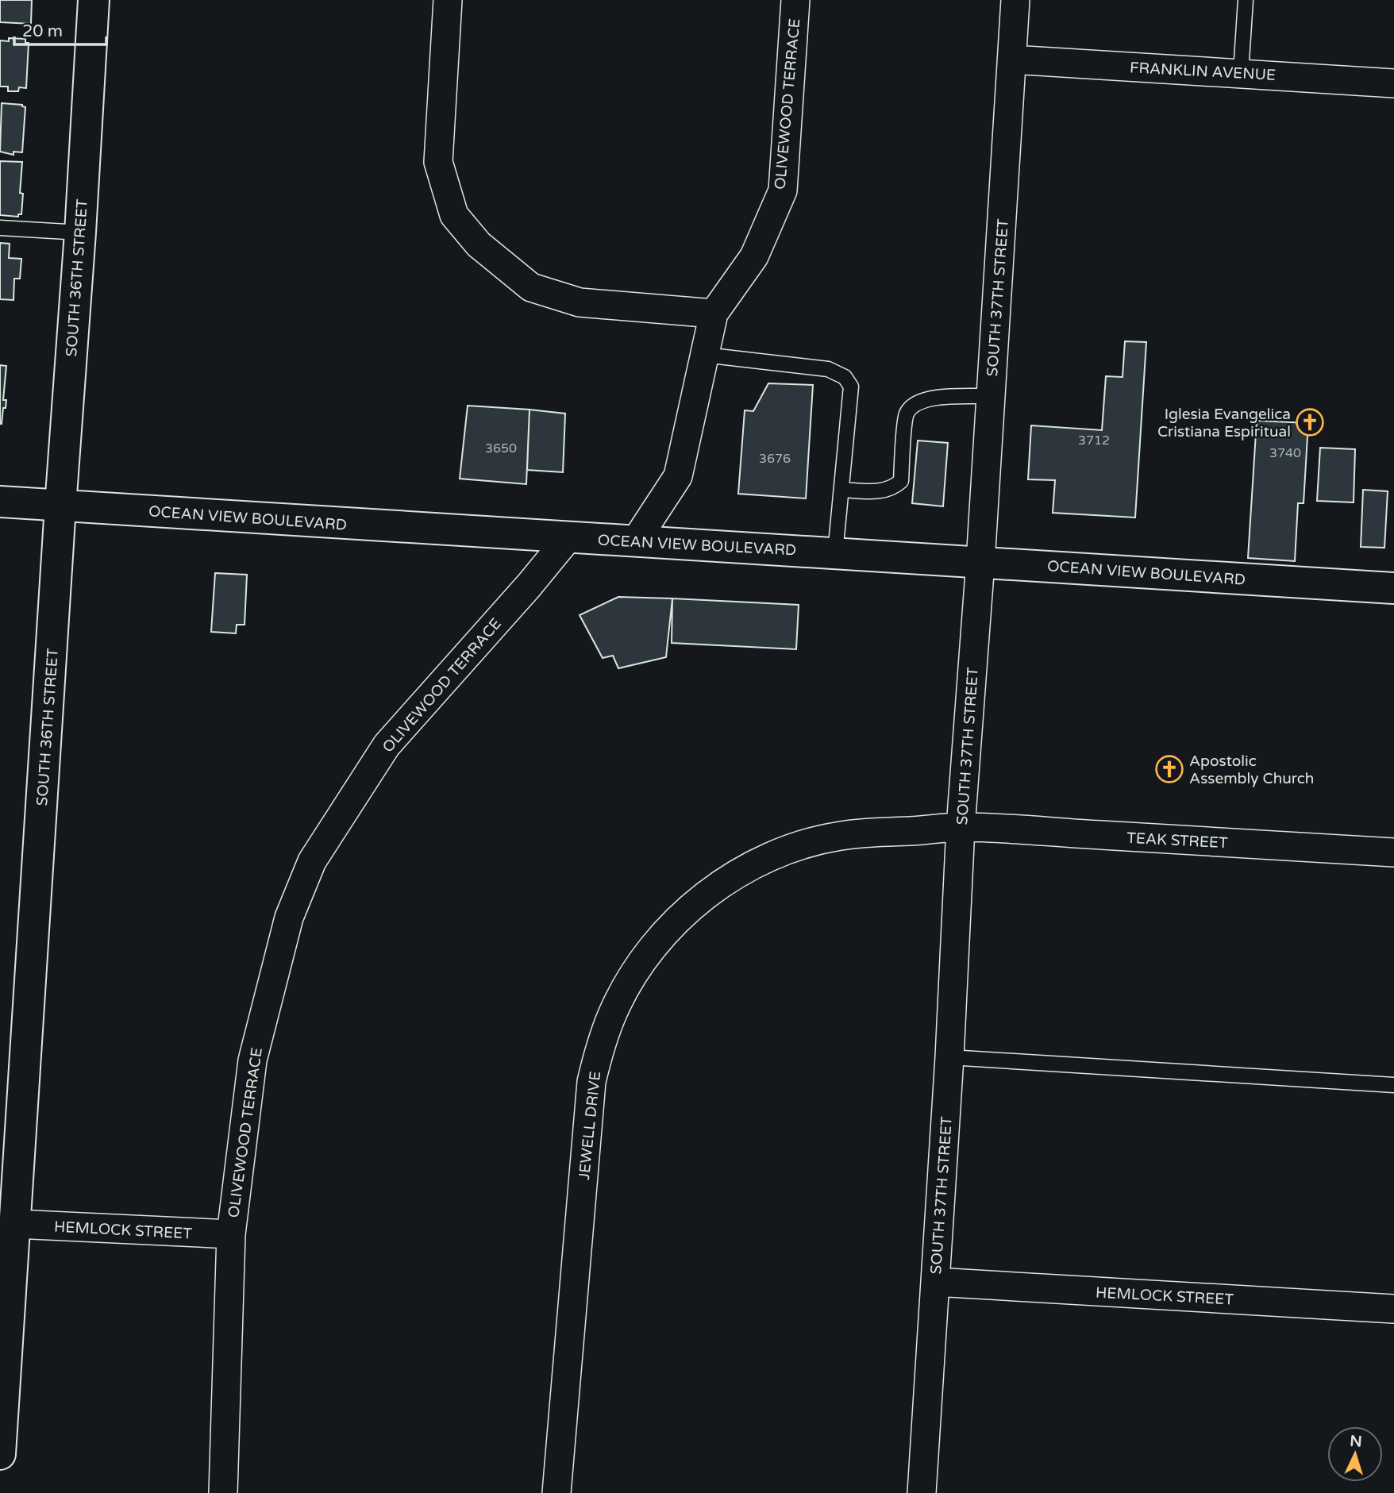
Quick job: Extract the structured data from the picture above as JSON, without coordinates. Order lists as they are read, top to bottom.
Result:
{
  "streets": {
    "main road": ["SOUTH 36TH STREET", "OCEAN VIEW BOULEVARD"],
    "street": [
      "FRANKLIN AVENUE",
      "OLIVEWOOD TERRACE",
      "SOUTH 37TH STREET",
      "TEAK STREET",
      "JEWELL DRIVE",
      "HEMLOCK STREET"
    ]
  },
  "crossings": [
    ["FRANKLIN AVENUE", "SOUTH 37TH STREET"],
    ["OLIVEWOOD TERRACE", "OCEAN VIEW BOULEVARD"],
    ["OLIVEWOOD TERRACE", "HEMLOCK STREET"],
    ["SOUTH 36TH STREET", "OCEAN VIEW BOULEVARD"],
    ["SOUTH 36TH STREET", "HEMLOCK STREET"],
    ["SOUTH 37TH STREET", "OCEAN VIEW BOULEVARD"],
    ["SOUTH 37TH STREET", "TEAK STREET"],
    ["SOUTH 37TH STREET", "JEWELL DRIVE"],
    ["SOUTH 37TH STREET", "HEMLOCK STREET"],
    ["TEAK STREET", "JEWELL DRIVE"]
  ],
  "places": {
    "church": ["Iglesia Evangelica Cristiana Espiritual", "Apostolic Assembly Church"]
  },
  "house_numbers": [
    "3712",
    "3650",
    "3740",
    "3676"
  ],
  "scale_bar": "20 m",
  "north": "top"
}
